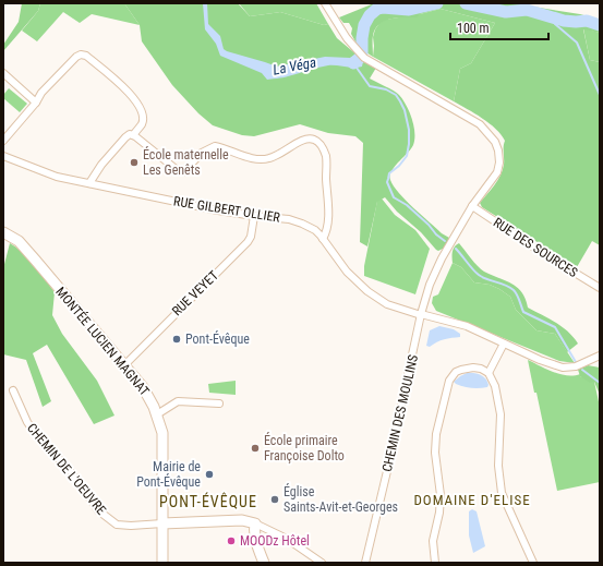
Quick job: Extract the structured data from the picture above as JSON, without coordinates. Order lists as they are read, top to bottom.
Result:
{
  "streets": {
    "main road": ["MONTÉE LUCIEN MAGNAT"],
    "street": [
      "RUE GILBERT OLLIER",
      "RUE DES SOURCES",
      "RUE VEYET",
      "CHEMIN DES MOULINS",
      "CHEMIN DE L'OEUVRE"
    ]
  },
  "crossings": [
    ["RUE GILBERT OLLIER", "RUE VEYET"],
    ["RUE GILBERT OLLIER", "CHEMIN DES MOULINS"],
    ["RUE DES SOURCES", "CHEMIN DES MOULINS"],
    ["RUE VEYET", "MONTÉE LUCIEN MAGNAT"],
    ["MONTÉE LUCIEN MAGNAT", "CHEMIN DE L'OEUVRE"]
  ],
  "districts": ["DOMAINE D'ELISE", "PONT-ÉVÊQUE"],
  "water": ["La Véga"],
  "places": [
    "École maternelle Les Genêts",
    "Pont-Évêque",
    "École primaire Françoise Dolto",
    "Mairie de Pont-Évêque",
    "Église Saints-Avit-et-Georges",
    "MOODz Hôtel"
  ],
  "scale_bar": "100 m"
}
